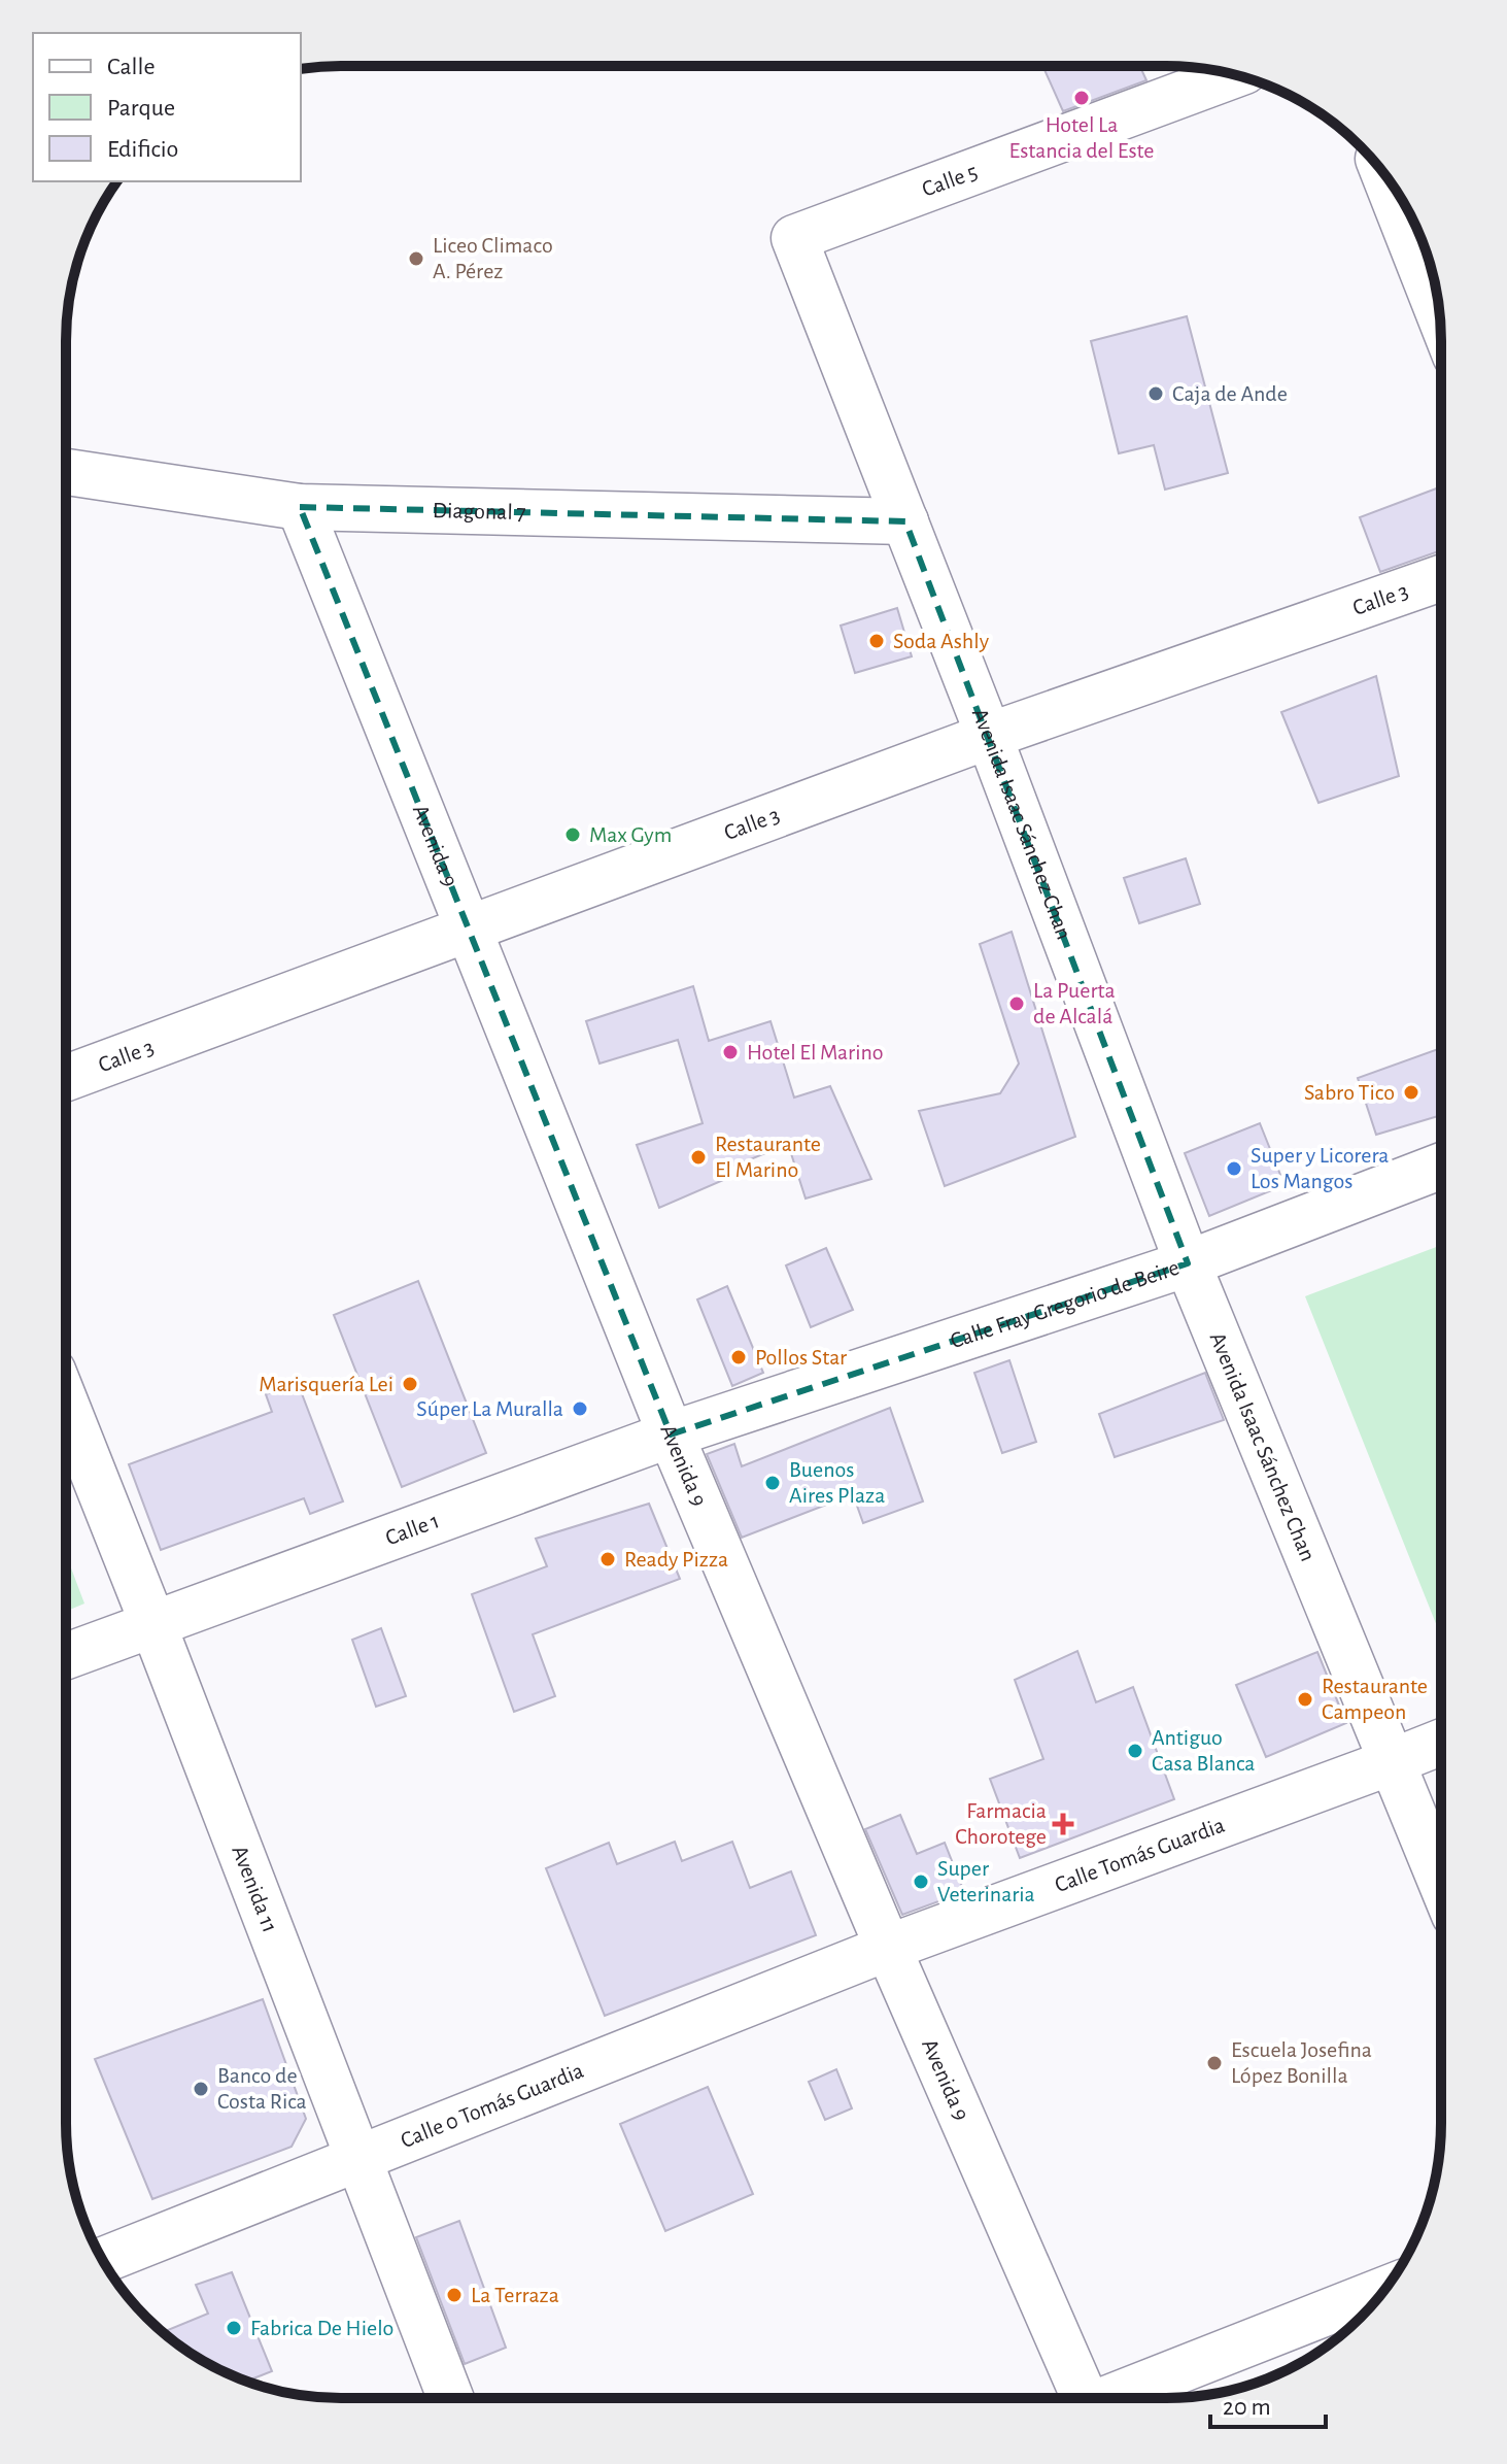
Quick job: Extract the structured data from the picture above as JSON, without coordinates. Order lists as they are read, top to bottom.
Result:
{
  "streets": {
    "street": [
      "Calle 5",
      "Diagonal 7",
      "Calle 3",
      "Avenida Isaac Sánchez Chan",
      "Avenida 9",
      "Calle Fray Gregorio de Beire",
      "Calle 1",
      "Calle Tomás Guardia",
      "Avenida 11",
      "Calle 0 Tomás Guardia"
    ]
  },
  "crossings": [
    ["Calle 5", "Avenida Isaac Sánchez Chan"],
    ["Diagonal 7", "Avenida Isaac Sánchez Chan"],
    ["Diagonal 7", "Avenida 9"],
    ["Calle 3", "Avenida Isaac Sánchez Chan"],
    ["Calle 3", "Avenida 9"],
    ["Avenida Isaac Sánchez Chan", "Calle Fray Gregorio de Beire"],
    ["Avenida Isaac Sánchez Chan", "Calle Tomás Guardia"],
    ["Avenida 9", "Calle Fray Gregorio de Beire"],
    ["Avenida 9", "Calle 1"],
    ["Avenida 9", "Calle Tomás Guardia"],
    ["Avenida 9", "Calle 0 Tomás Guardia"],
    ["Calle Fray Gregorio de Beire", "Calle 1"],
    ["Calle 1", "Avenida 11"],
    ["Calle Tomás Guardia", "Calle 0 Tomás Guardia"],
    ["Avenida 11", "Calle 0 Tomás Guardia"]
  ],
  "places": {
    "other": [
      "Hotel La Estancia del Este",
      "Liceo Climaco A. Pérez",
      "Caja de Ande",
      "Soda Ashly",
      "Max Gym",
      "La Puerta de Alcalá",
      "Hotel El Marino",
      "Sabro Tico",
      "Restaurante El Marino",
      "Super y Licorera Los Mangos",
      "Pollos Star",
      "Marisquería Lei",
      "Súper La Muralla",
      "Buenos Aires Plaza",
      "Ready Pizza",
      "Restaurante Campeon",
      "Antiguo Casa Blanca",
      "Super Veterinaria",
      "Escuela Josefina López Bonilla",
      "Banco de Costa Rica",
      "La Terraza",
      "Fabrica De Hielo"
    ],
    "health": ["Farmacia Chorotege"]
  },
  "legend": ["Calle", "Parque", "Edificio"],
  "scale_bar": "20 m"
}
